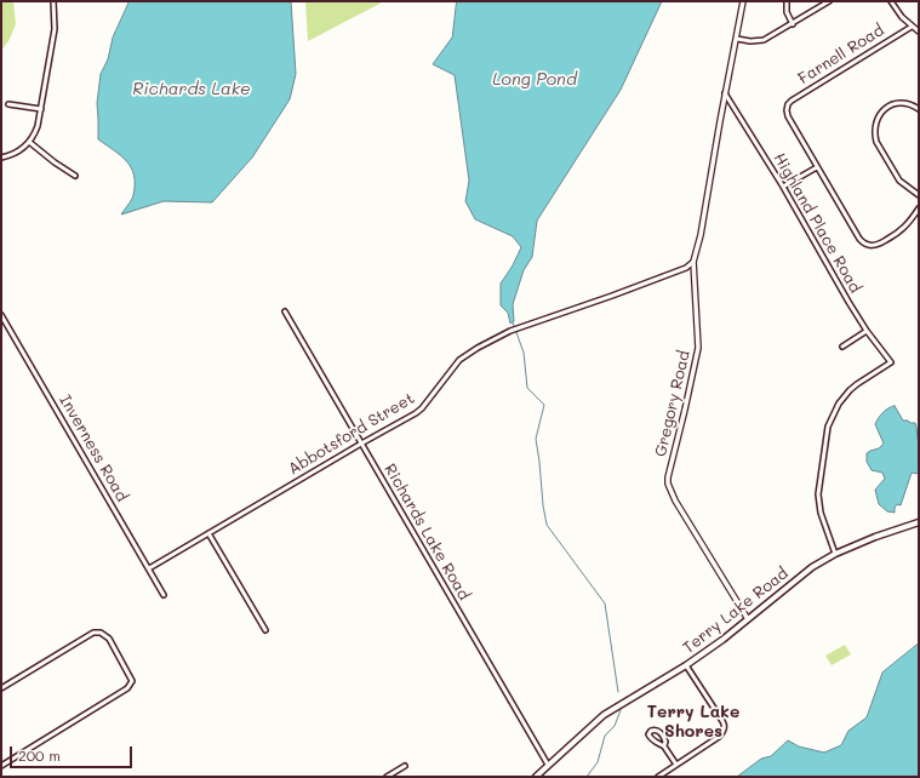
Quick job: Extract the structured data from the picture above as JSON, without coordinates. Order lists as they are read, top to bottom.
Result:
{
  "streets": {
    "main road": ["Terry Lake Road"],
    "street": [
      "Farnell Road",
      "Highland Place Road",
      "Gregory Road",
      "Abbotsford Street",
      "Inverness Road",
      "Richards Lake Road"
    ]
  },
  "crossings": [
    ["Highland Place Road", "Gregory Road"],
    ["Highland Place Road", "Terry Lake Road"],
    ["Gregory Road", "Abbotsford Street"],
    ["Gregory Road", "Terry Lake Road"],
    ["Abbotsford Street", "Inverness Road"],
    ["Abbotsford Street", "Richards Lake Road"],
    ["Richards Lake Road", "Terry Lake Road"]
  ],
  "districts": ["Terry Lake Shores"],
  "water": ["Long Pond", "Richards Lake"],
  "scale_bar": "200 m"
}
